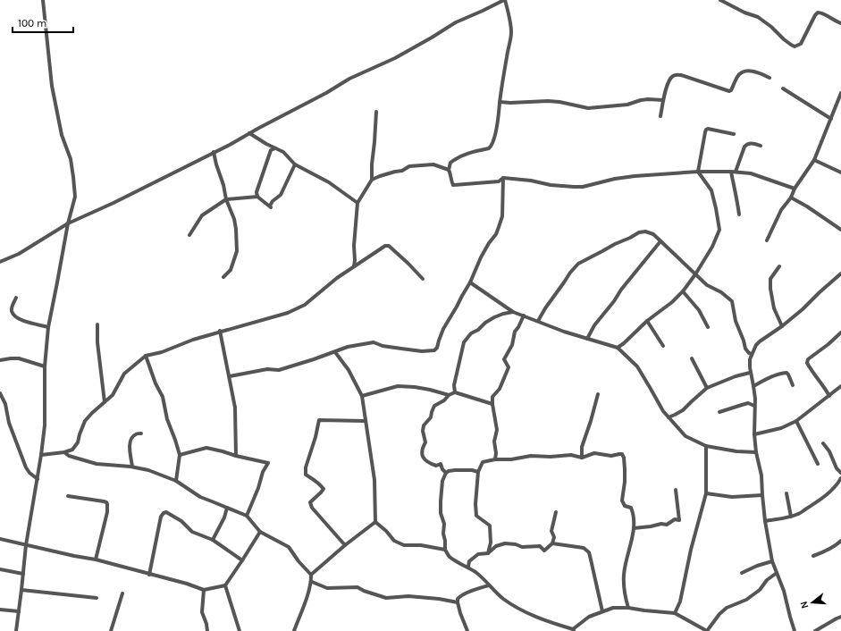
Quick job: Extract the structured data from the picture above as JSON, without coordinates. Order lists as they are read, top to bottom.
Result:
{
  "scale_bar": "100 m",
  "north": "left"
}
